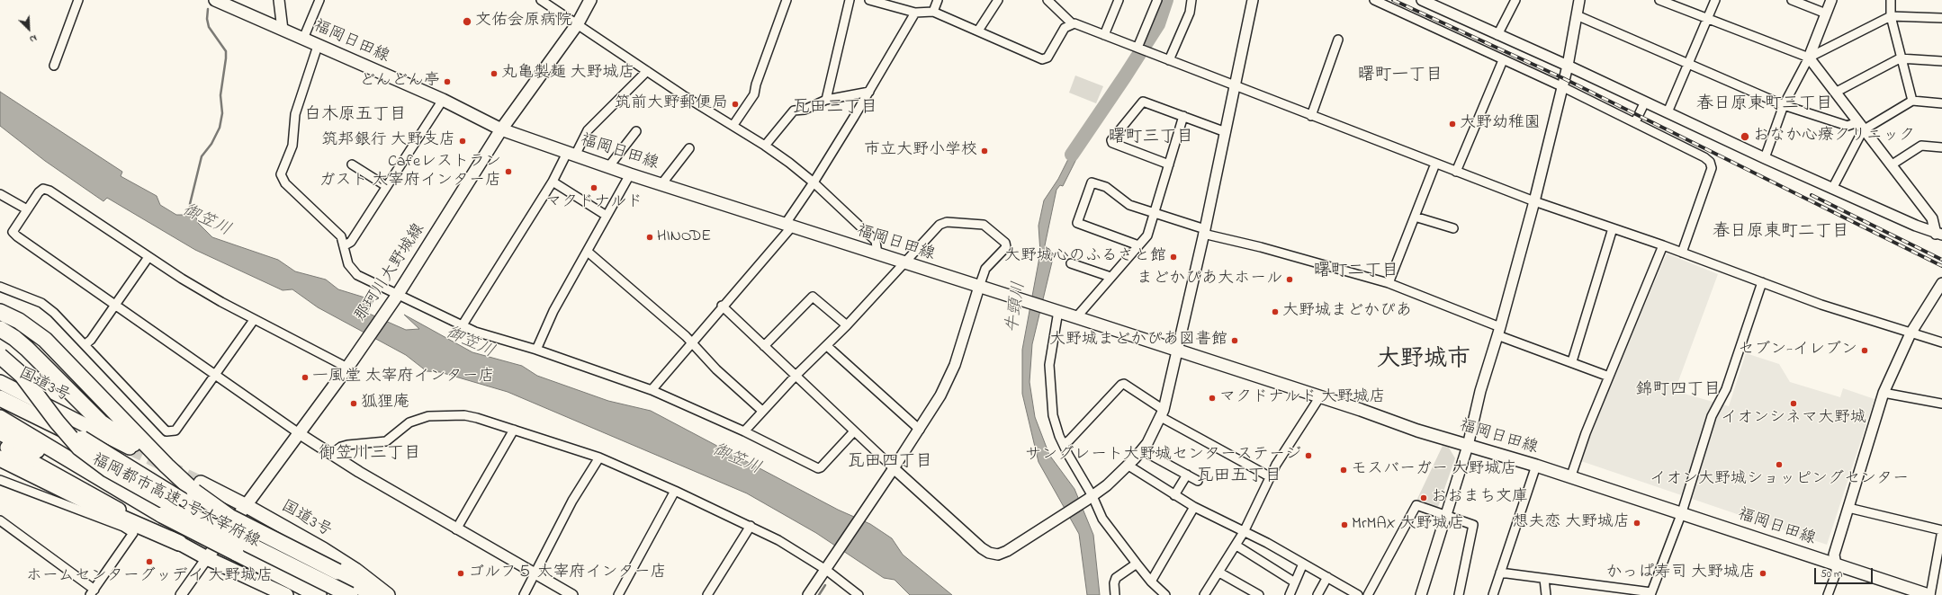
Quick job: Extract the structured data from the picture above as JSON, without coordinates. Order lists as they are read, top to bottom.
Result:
{
  "streets": {
    "highway": ["国道3号", "福岡都市高速2号太宰府線"],
    "main road": ["福岡日田線", "那珂川大野城線"]
  },
  "crossings": [
    ["福岡日田線", "那珂川大野城線"],
    ["那珂川大野城線", "国道3号"]
  ],
  "districts": [
    "曙町一丁目",
    "春日原東町三丁目",
    "瓦田三丁目",
    "白木原五丁目",
    "曙町三丁目",
    "春日原東町二丁目",
    "曙町二丁目",
    "大野城市",
    "錦町四丁目",
    "御笠川三丁目",
    "瓦田四丁目",
    "瓦田五丁目"
  ],
  "water": ["御笠川", "牛頸川"],
  "places": [
    "文佑会原病院",
    "丸亀製麺 大野城店",
    "どんどん亭",
    "筑前大野郵便局",
    "大野幼稚園",
    "おなか心療クリニック",
    "筑邦銀行 大野支店",
    "市立大野小学校",
    "Cafeレストラン ガスト 太宰府インター店",
    "マクドナルド",
    "HINODE",
    "大野城心のふるさと館",
    "まどかぴあ大ホール",
    "大野城まどかぴあ",
    "大野城まどかぴあ図書館",
    "セブン-イレブン",
    "一風堂 太宰府インター店",
    "マクドナルド 大野城店",
    "狐狸庵",
    "イオンシネマ大野城",
    "サングレート大野城センターステージ",
    "イオン大野城ショッピングセンター",
    "モスバーガー 大野城店",
    "おおまち文庫",
    "想夫恋 大野城店",
    "MrMAX 大野城店",
    "ホームセンターグッデイ 大野城店",
    "ゴルフ５ 太宰府インター店",
    "かっぱ寿司 大野城店"
  ],
  "scale_bar": "50 m",
  "north": "bottom right"
}
